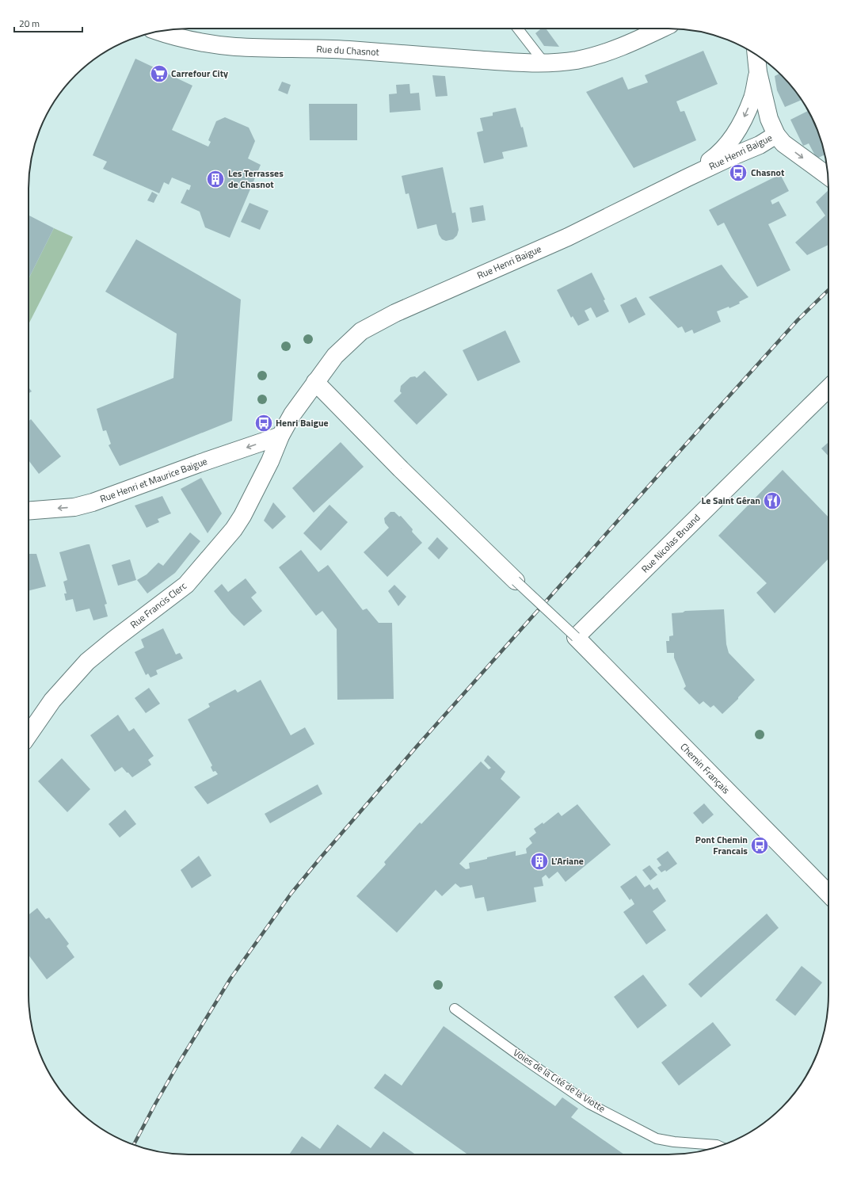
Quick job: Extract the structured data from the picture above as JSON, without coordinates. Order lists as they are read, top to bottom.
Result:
{
  "streets": {
    "street": [
      "Rue du Chasnot",
      "Rue Henri Baigue",
      "Rue Henri et Maurice Baigue",
      "Rue Nicolas Bruand",
      "Rue Francis Clerc",
      "Chemin Français"
    ],
    "lane": ["Voies de la Cité de la Viotte"]
  },
  "crossings": [
    ["Rue Henri Baigue", "Rue Henri et Maurice Baigue"],
    ["Rue Henri Baigue", "Rue Francis Clerc"],
    ["Rue Henri et Maurice Baigue", "Rue Francis Clerc"],
    ["Rue Nicolas Bruand", "Chemin Français"]
  ],
  "one_way": ["Rue Henri et Maurice Baigue"],
  "places": {
    "supermarket": ["Carrefour City"],
    "bus stop": ["Chasnot", "Henri Baigue", "Pont Chemin Francais"],
    "building": ["Les Terrasses de Chasnot", "L'Ariane"],
    "restaurant": ["Le Saint Géran"]
  },
  "scale_bar": "20 m"
}
